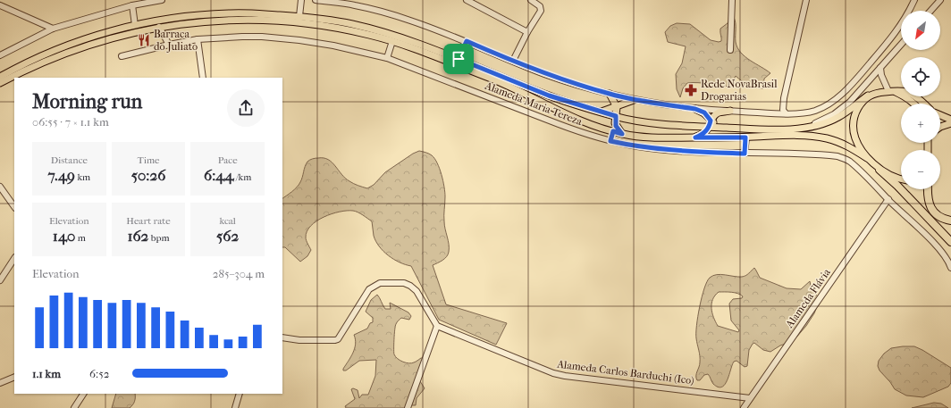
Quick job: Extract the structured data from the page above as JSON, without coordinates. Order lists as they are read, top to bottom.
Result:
{
  "streets": {
    "street": ["Alameda Maria Tereza", "Alameda Flávia", "Alameda Carlos Barduchi (Ico)"]
  },
  "crossings": [
    ["Alameda Maria Tereza", "Alameda Flávia"],
    ["Alameda Flávia", "Alameda Carlos Barduchi (Ico)"]
  ],
  "places": {
    "restaurant": ["Barraca do Juliato"],
    "pharmacy": ["Rede NovaBrasil Drogarias"]
  },
  "north": "bottom left",
  "page": {
    "map_buttons": ["+", "−"],
    "heading": ["Morning run", "06:55 · 7 × 1.1 km"],
    "stats": [
      ["Distance", "7.49 km"],
      ["Time", "50:26"],
      ["Pace", "6:44 /km"],
      ["Elevation", "140 m"],
      ["Heart rate", "162 bpm"],
      ["kcal", "562"]
    ],
    "chart": ["Elevation", "285–304 m"],
    "list": [
      {
        "name": "1.1 km",
        "note": "6:52"
      }
    ]
  }
}
